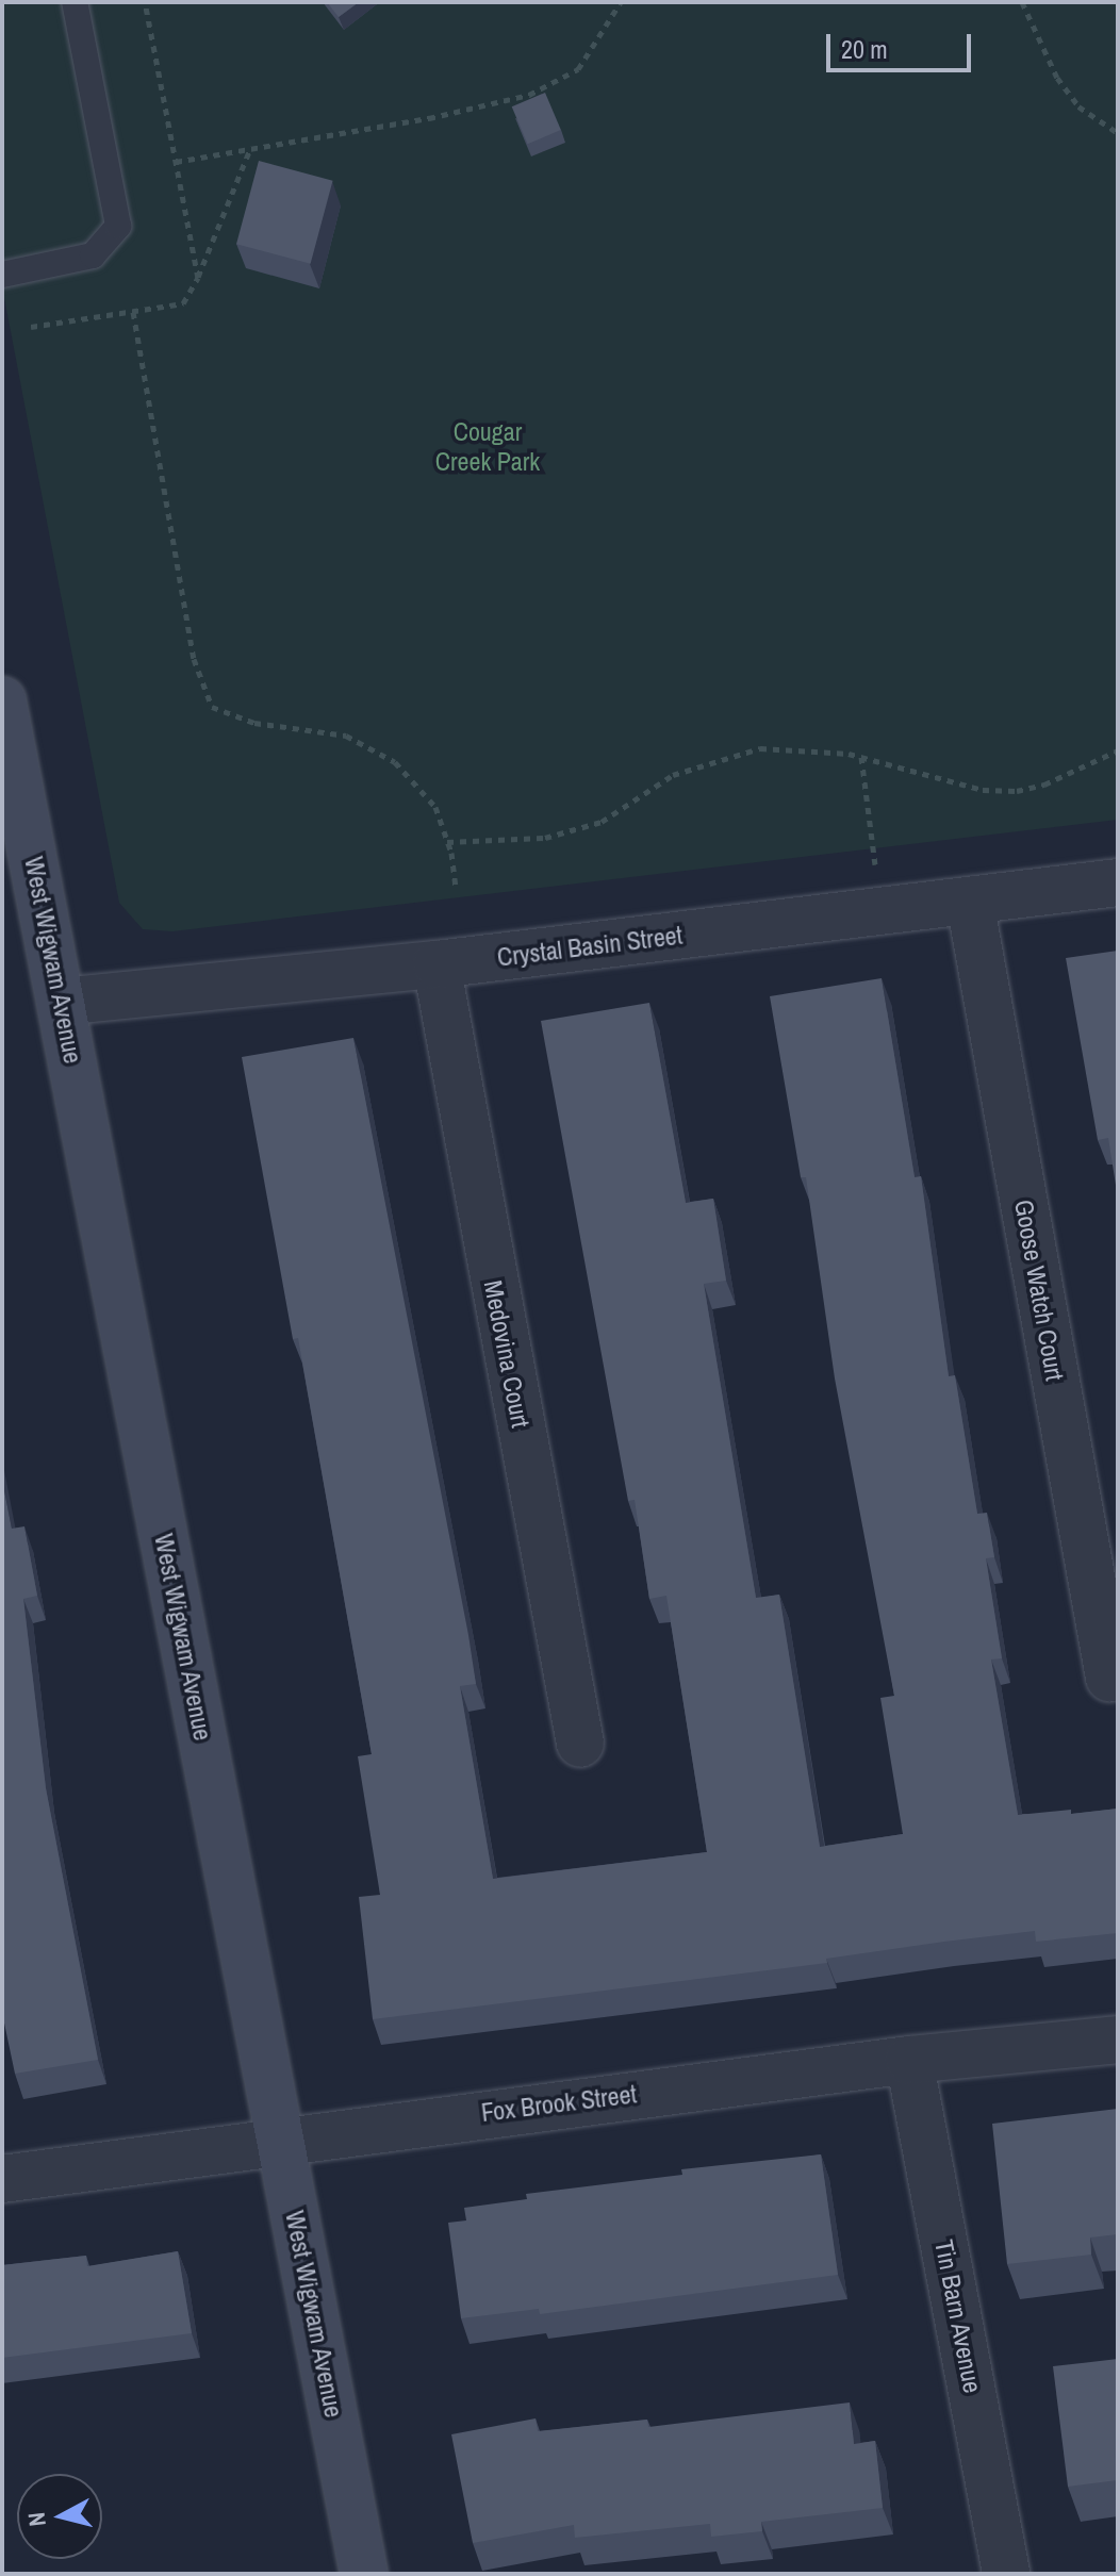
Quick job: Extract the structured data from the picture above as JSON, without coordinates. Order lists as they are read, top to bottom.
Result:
{
  "streets": {
    "street": [
      "Crystal Basin Street",
      "West Wigwam Avenue",
      "Goose Watch Court",
      "Medovina Court",
      "Fox Brook Street",
      "Tin Barn Avenue"
    ]
  },
  "crossings": [
    ["Crystal Basin Street", "West Wigwam Avenue"],
    ["Crystal Basin Street", "Goose Watch Court"],
    ["Crystal Basin Street", "Medovina Court"],
    ["West Wigwam Avenue", "Fox Brook Street"],
    ["Fox Brook Street", "Tin Barn Avenue"]
  ],
  "parks": ["Cougar Creek Park"],
  "scale_bar": "20 m",
  "north": "left"
}
